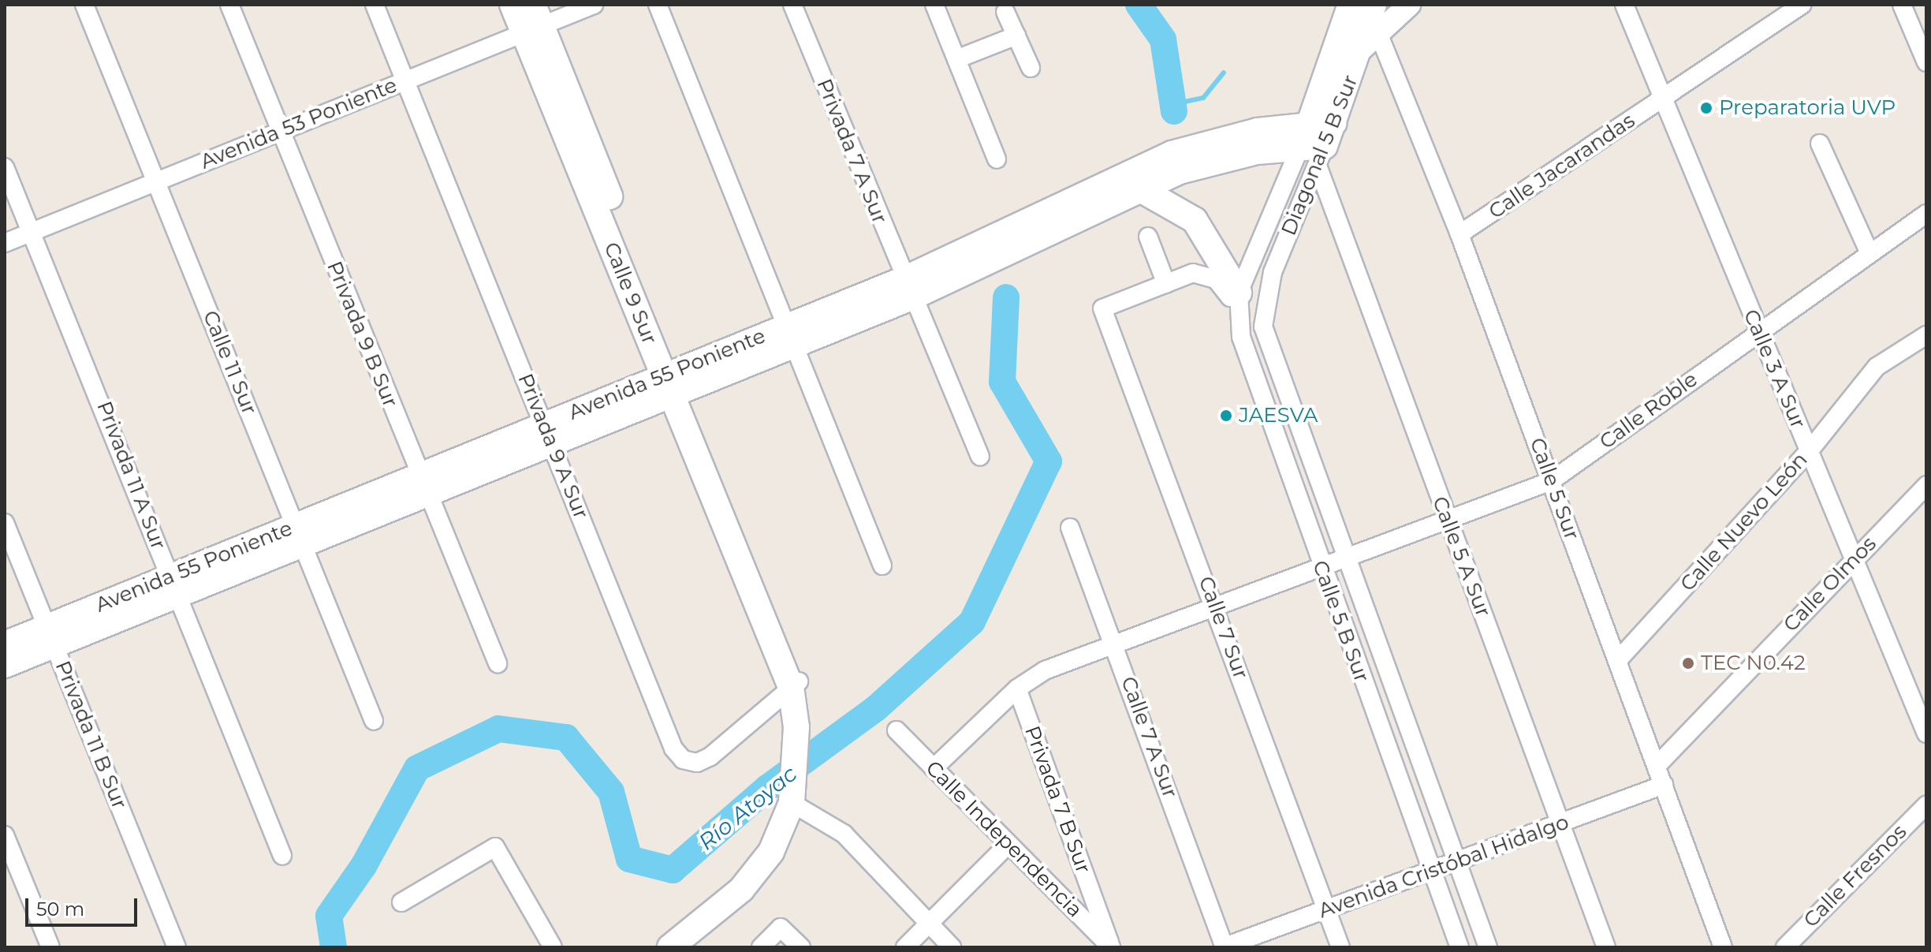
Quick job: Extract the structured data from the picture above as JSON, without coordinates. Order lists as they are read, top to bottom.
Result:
{
  "streets": {
    "main road": ["Diagonal 5 B Sur", "Calle 9 Sur", "Avenida 55 Poniente"],
    "street": [
      "Avenida 53 Poniente",
      "Privada 7 A Sur",
      "Calle Jacarandas",
      "Privada 9 B Sur",
      "Calle 11 Sur",
      "Calle 3 A Sur",
      "Calle Roble",
      "Privada 9 A Sur",
      "Privada 11 A Sur",
      "Calle 5 Sur",
      "Calle Nuevo León",
      "Calle 5 A Sur",
      "Calle Olmos",
      "Calle 5 B Sur",
      "Calle 7 Sur",
      "Privada 11 B Sur",
      "Calle 7 A Sur",
      "Privada 7 B Sur",
      "Calle Independencia",
      "Avenida Cristóbal Hidalgo",
      "Calle Fresnos"
    ]
  },
  "crossings": [
    ["Avenida 53 Poniente", "Calle 9 Sur"],
    ["Avenida 53 Poniente", "Privada 9 B Sur"],
    ["Avenida 53 Poniente", "Calle 11 Sur"],
    ["Avenida 53 Poniente", "Privada 9 A Sur"],
    ["Avenida 53 Poniente", "Privada 11 A Sur"],
    ["Privada 7 A Sur", "Avenida 55 Poniente"],
    ["Diagonal 5 B Sur", "Avenida 55 Poniente"],
    ["Diagonal 5 B Sur", "Calle 5 Sur"],
    ["Diagonal 5 B Sur", "Calle 5 A Sur"],
    ["Diagonal 5 B Sur", "Calle 5 B Sur"],
    ["Calle Jacarandas", "Calle 3 A Sur"],
    ["Calle Jacarandas", "Calle 5 Sur"],
    ["Calle 9 Sur", "Avenida 55 Poniente"],
    ["Calle 9 Sur", "Privada 9 A Sur"],
    ["Privada 9 B Sur", "Avenida 55 Poniente"],
    ["Calle 11 Sur", "Avenida 55 Poniente"],
    ["Calle 3 A Sur", "Calle Roble"],
    ["Calle 3 A Sur", "Calle Nuevo León"],
    ["Calle 3 A Sur", "Calle Olmos"],
    ["Avenida 55 Poniente", "Privada 9 A Sur"],
    ["Avenida 55 Poniente", "Privada 11 A Sur"],
    ["Avenida 55 Poniente", "Calle 5 A Sur"],
    ["Avenida 55 Poniente", "Privada 11 B Sur"],
    ["Calle Roble", "Calle 5 Sur"],
    ["Calle Roble", "Calle 5 A Sur"],
    ["Calle Roble", "Calle 5 B Sur"],
    ["Calle Roble", "Calle 7 Sur"],
    ["Calle Roble", "Calle 7 A Sur"],
    ["Calle Roble", "Privada 7 B Sur"],
    ["Calle Roble", "Calle Independencia"],
    ["Calle 5 Sur", "Calle Nuevo León"],
    ["Calle 5 Sur", "Calle Olmos"],
    ["Calle 5 Sur", "Avenida Cristóbal Hidalgo"],
    ["Calle 5 A Sur", "Avenida Cristóbal Hidalgo"],
    ["Calle 5 B Sur", "Avenida Cristóbal Hidalgo"],
    ["Calle 7 Sur", "Avenida Cristóbal Hidalgo"],
    ["Calle 7 A Sur", "Avenida Cristóbal Hidalgo"],
    ["Privada 7 B Sur", "Calle Independencia"]
  ],
  "water": ["Río Atoyac"],
  "places": ["Preparatoria UVP", "JAESVA", "TEC N0.42"],
  "scale_bar": "50 m"
}
